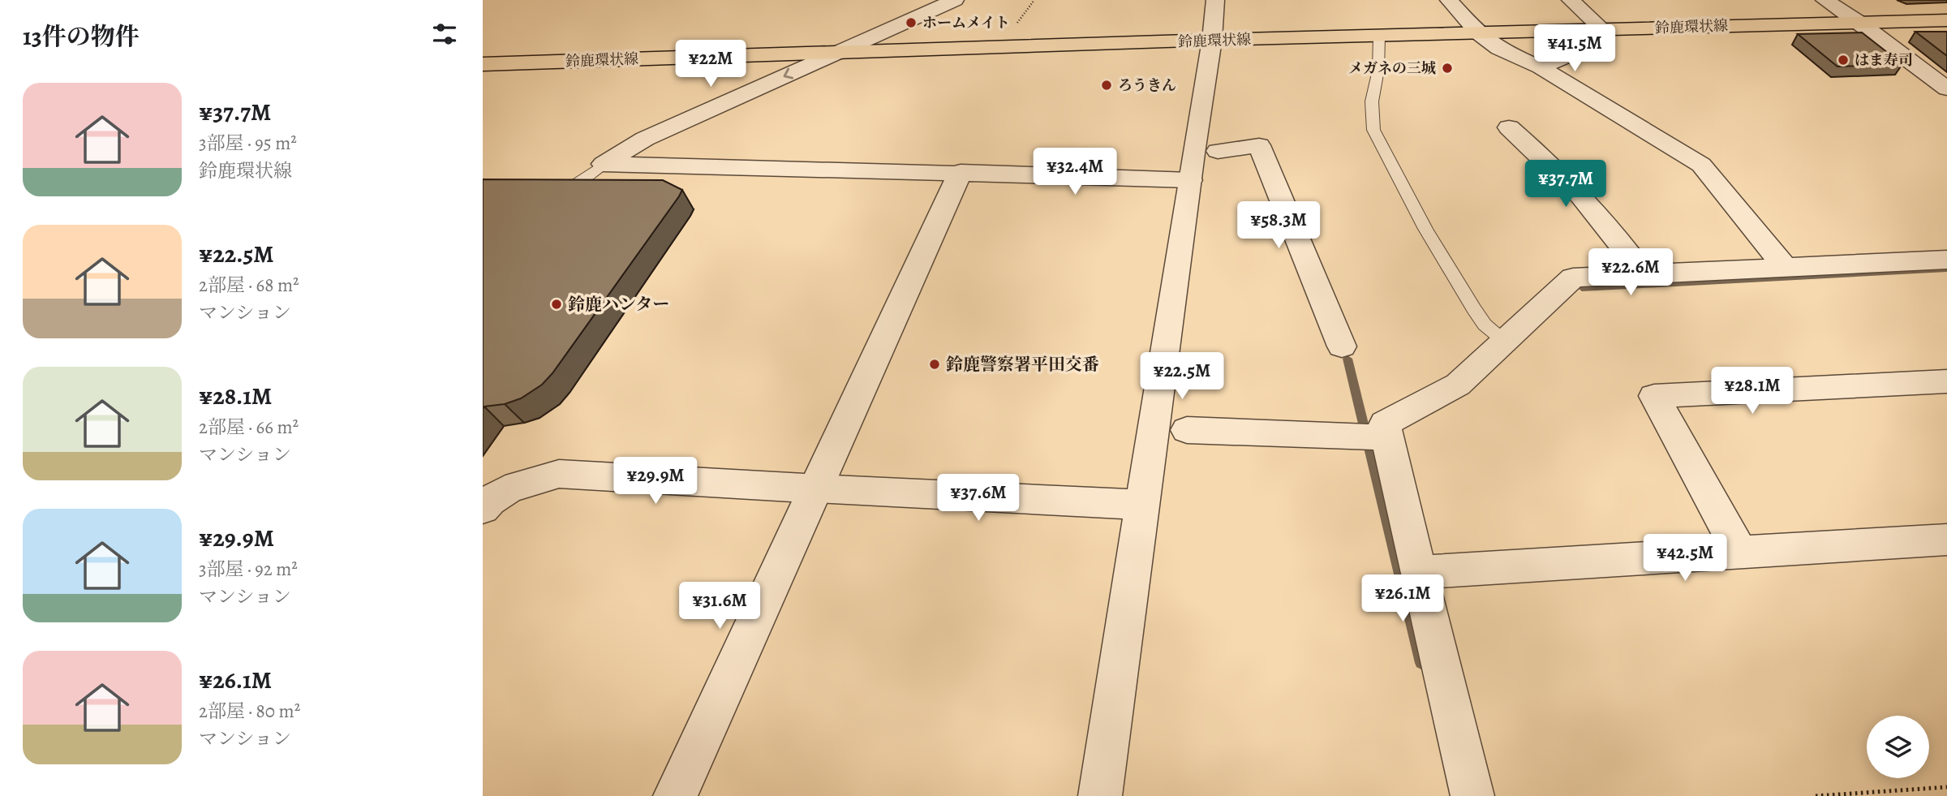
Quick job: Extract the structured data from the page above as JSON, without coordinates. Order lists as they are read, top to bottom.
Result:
{
  "streets": {
    "main road": ["鈴鹿環状線"]
  },
  "places": [
    "ホームメイト",
    "はま寿司",
    "メガネの三城",
    "ろうきん",
    "鈴鹿ハンター",
    "鈴鹿警察署平田交番"
  ],
  "page": {
    "heading": "13件の物件",
    "price": [
      "¥41.5M",
      "¥22M",
      "¥32.4M",
      "¥37.7M",
      "¥58.3M",
      "¥22.6M",
      "¥22.5M",
      "¥28.1M",
      "¥29.9M",
      "¥37.6M",
      "¥42.5M",
      "¥26.1M",
      "¥31.6M"
    ],
    "list": [
      {
        "name": "¥37.7M",
        "note": "3部屋 · 95 m² · 鈴鹿環状線"
      },
      {
        "name": "¥22.5M",
        "note": "2部屋 · 68 m² · マンション"
      },
      {
        "name": "¥28.1M",
        "note": "2部屋 · 66 m² · マンション"
      },
      {
        "name": "¥29.9M",
        "note": "3部屋 · 92 m² · マンション"
      },
      {
        "name": "¥26.1M",
        "note": "2部屋 · 80 m² · マンション"
      }
    ]
  }
}
